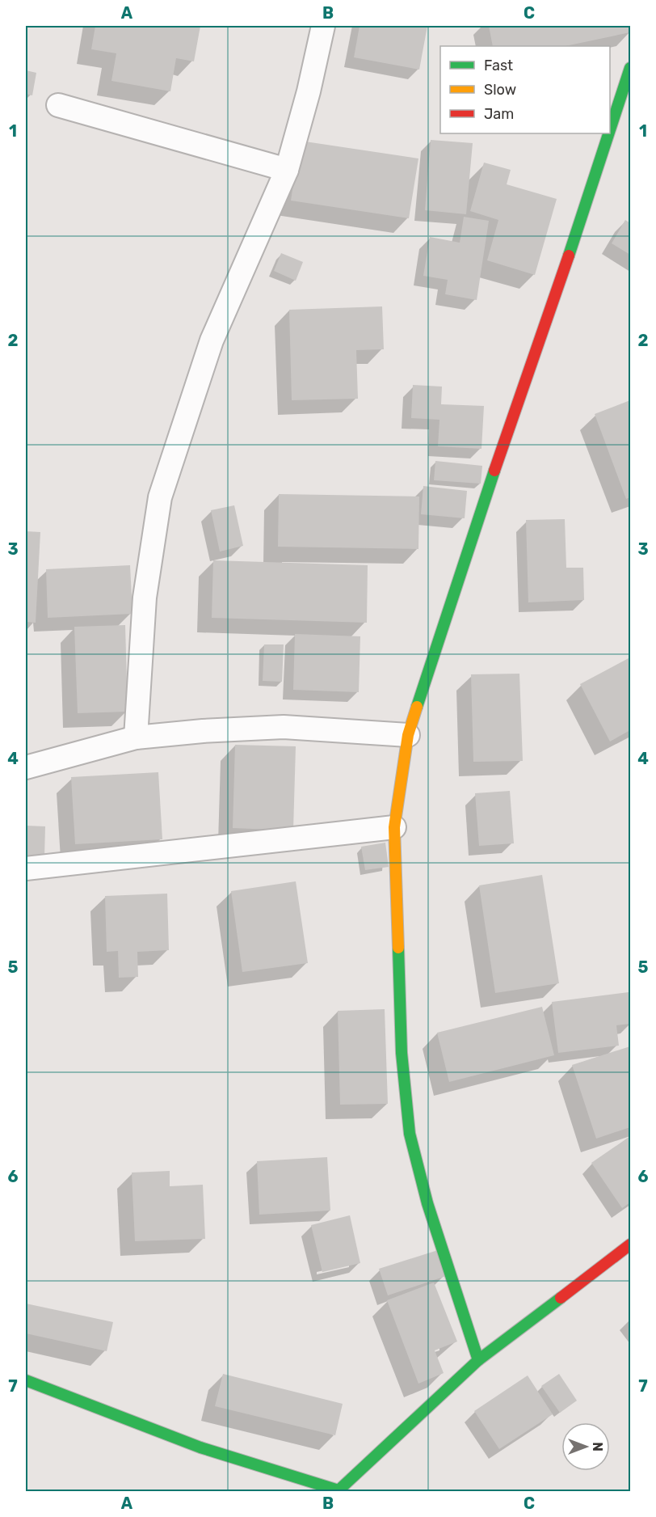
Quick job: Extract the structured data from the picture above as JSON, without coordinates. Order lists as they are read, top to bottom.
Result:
{
  "legend": ["Fast", "Slow", "Jam"],
  "north": "right",
  "grid": {
    "columns": ["A", "B", "C"],
    "rows": [
      "1",
      "2",
      "3",
      "4",
      "5",
      "6",
      "7"
    ]
  }
}
